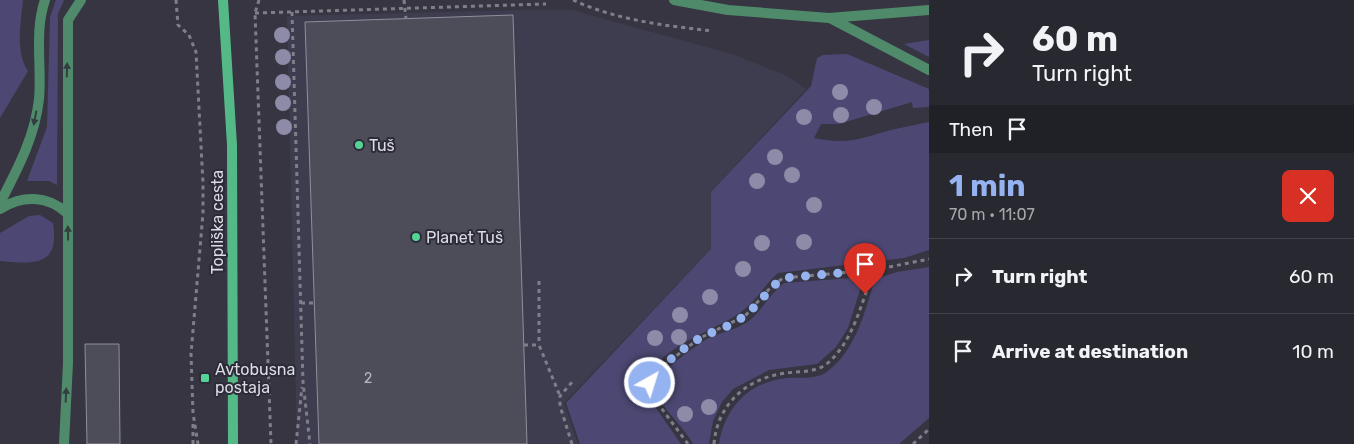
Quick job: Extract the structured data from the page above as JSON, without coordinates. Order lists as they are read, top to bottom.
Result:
{
  "streets": {
    "main road": ["Topliška cesta"]
  },
  "places": {
    "other": ["Tuš", "Planet Tuš"],
    "transit": ["Avtobusna postaja"]
  },
  "house_numbers": ["2"],
  "page": {
    "turn": ["60 m", "Turn right"],
    "then": "Then",
    "heading": ["1 min", "70 m · 11:07"],
    "list": [
      {
        "name": "Turn right",
        "value": "60 m"
      },
      {
        "name": "Arrive at destination",
        "value": "10 m"
      }
    ]
  }
}
